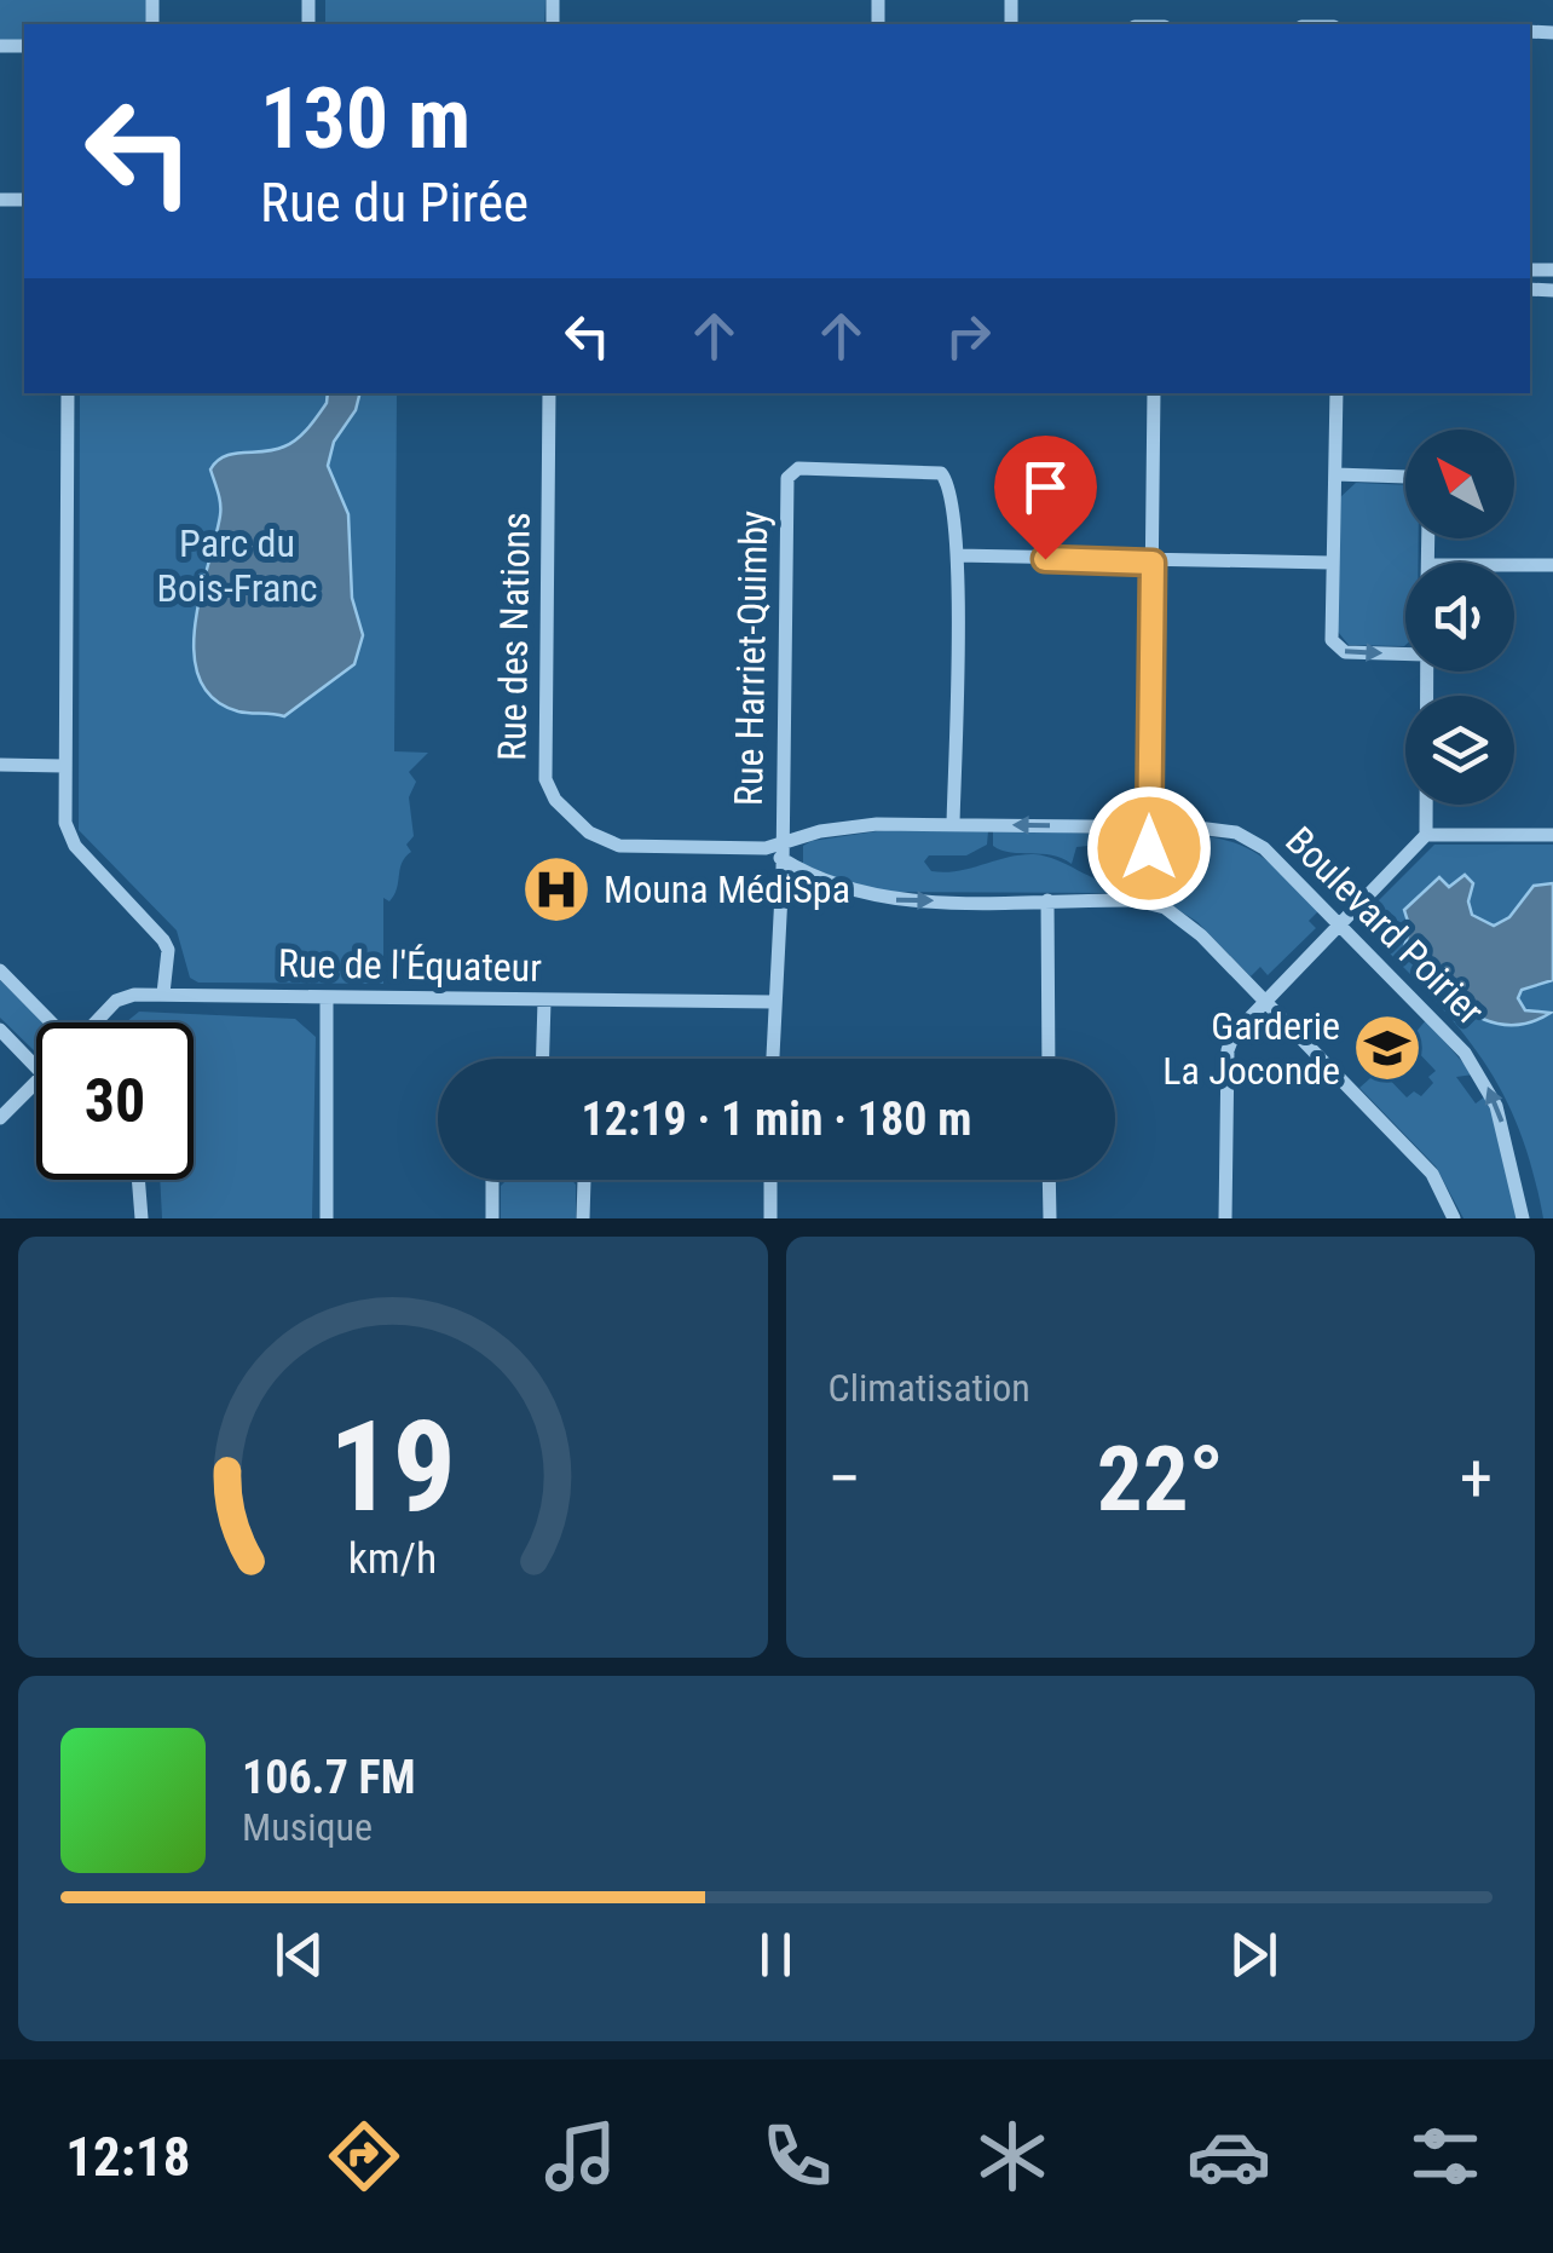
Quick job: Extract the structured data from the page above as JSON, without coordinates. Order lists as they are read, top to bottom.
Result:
{
  "streets": {
    "street": [
      "Rue des Nations",
      "Rue Harriet-Quimby",
      "Boulevard Poirier",
      "Rue de l'Équateur"
    ]
  },
  "crossings": [
    ["Rue des Nations", "Boulevard Poirier"],
    ["Rue Harriet-Quimby", "Boulevard Poirier"]
  ],
  "parks": ["Parc du Bois-Franc"],
  "places": {
    "hospital": ["Mouna MédiSpa"],
    "school or university": ["Garderie La Joconde"]
  },
  "north": "top left",
  "page": {
    "turn": ["130 m", "Rue du Pirée"],
    "limit": "30",
    "trip": "12:19 · 1 min · 180 m",
    "tile": "Climatisation",
    "heat": ["−", "22°", "+"],
    "song": ["106.7 FM", "Musique"],
    "tabs": "12:18",
    "gauge": ["19", "km/h"]
  }
}
